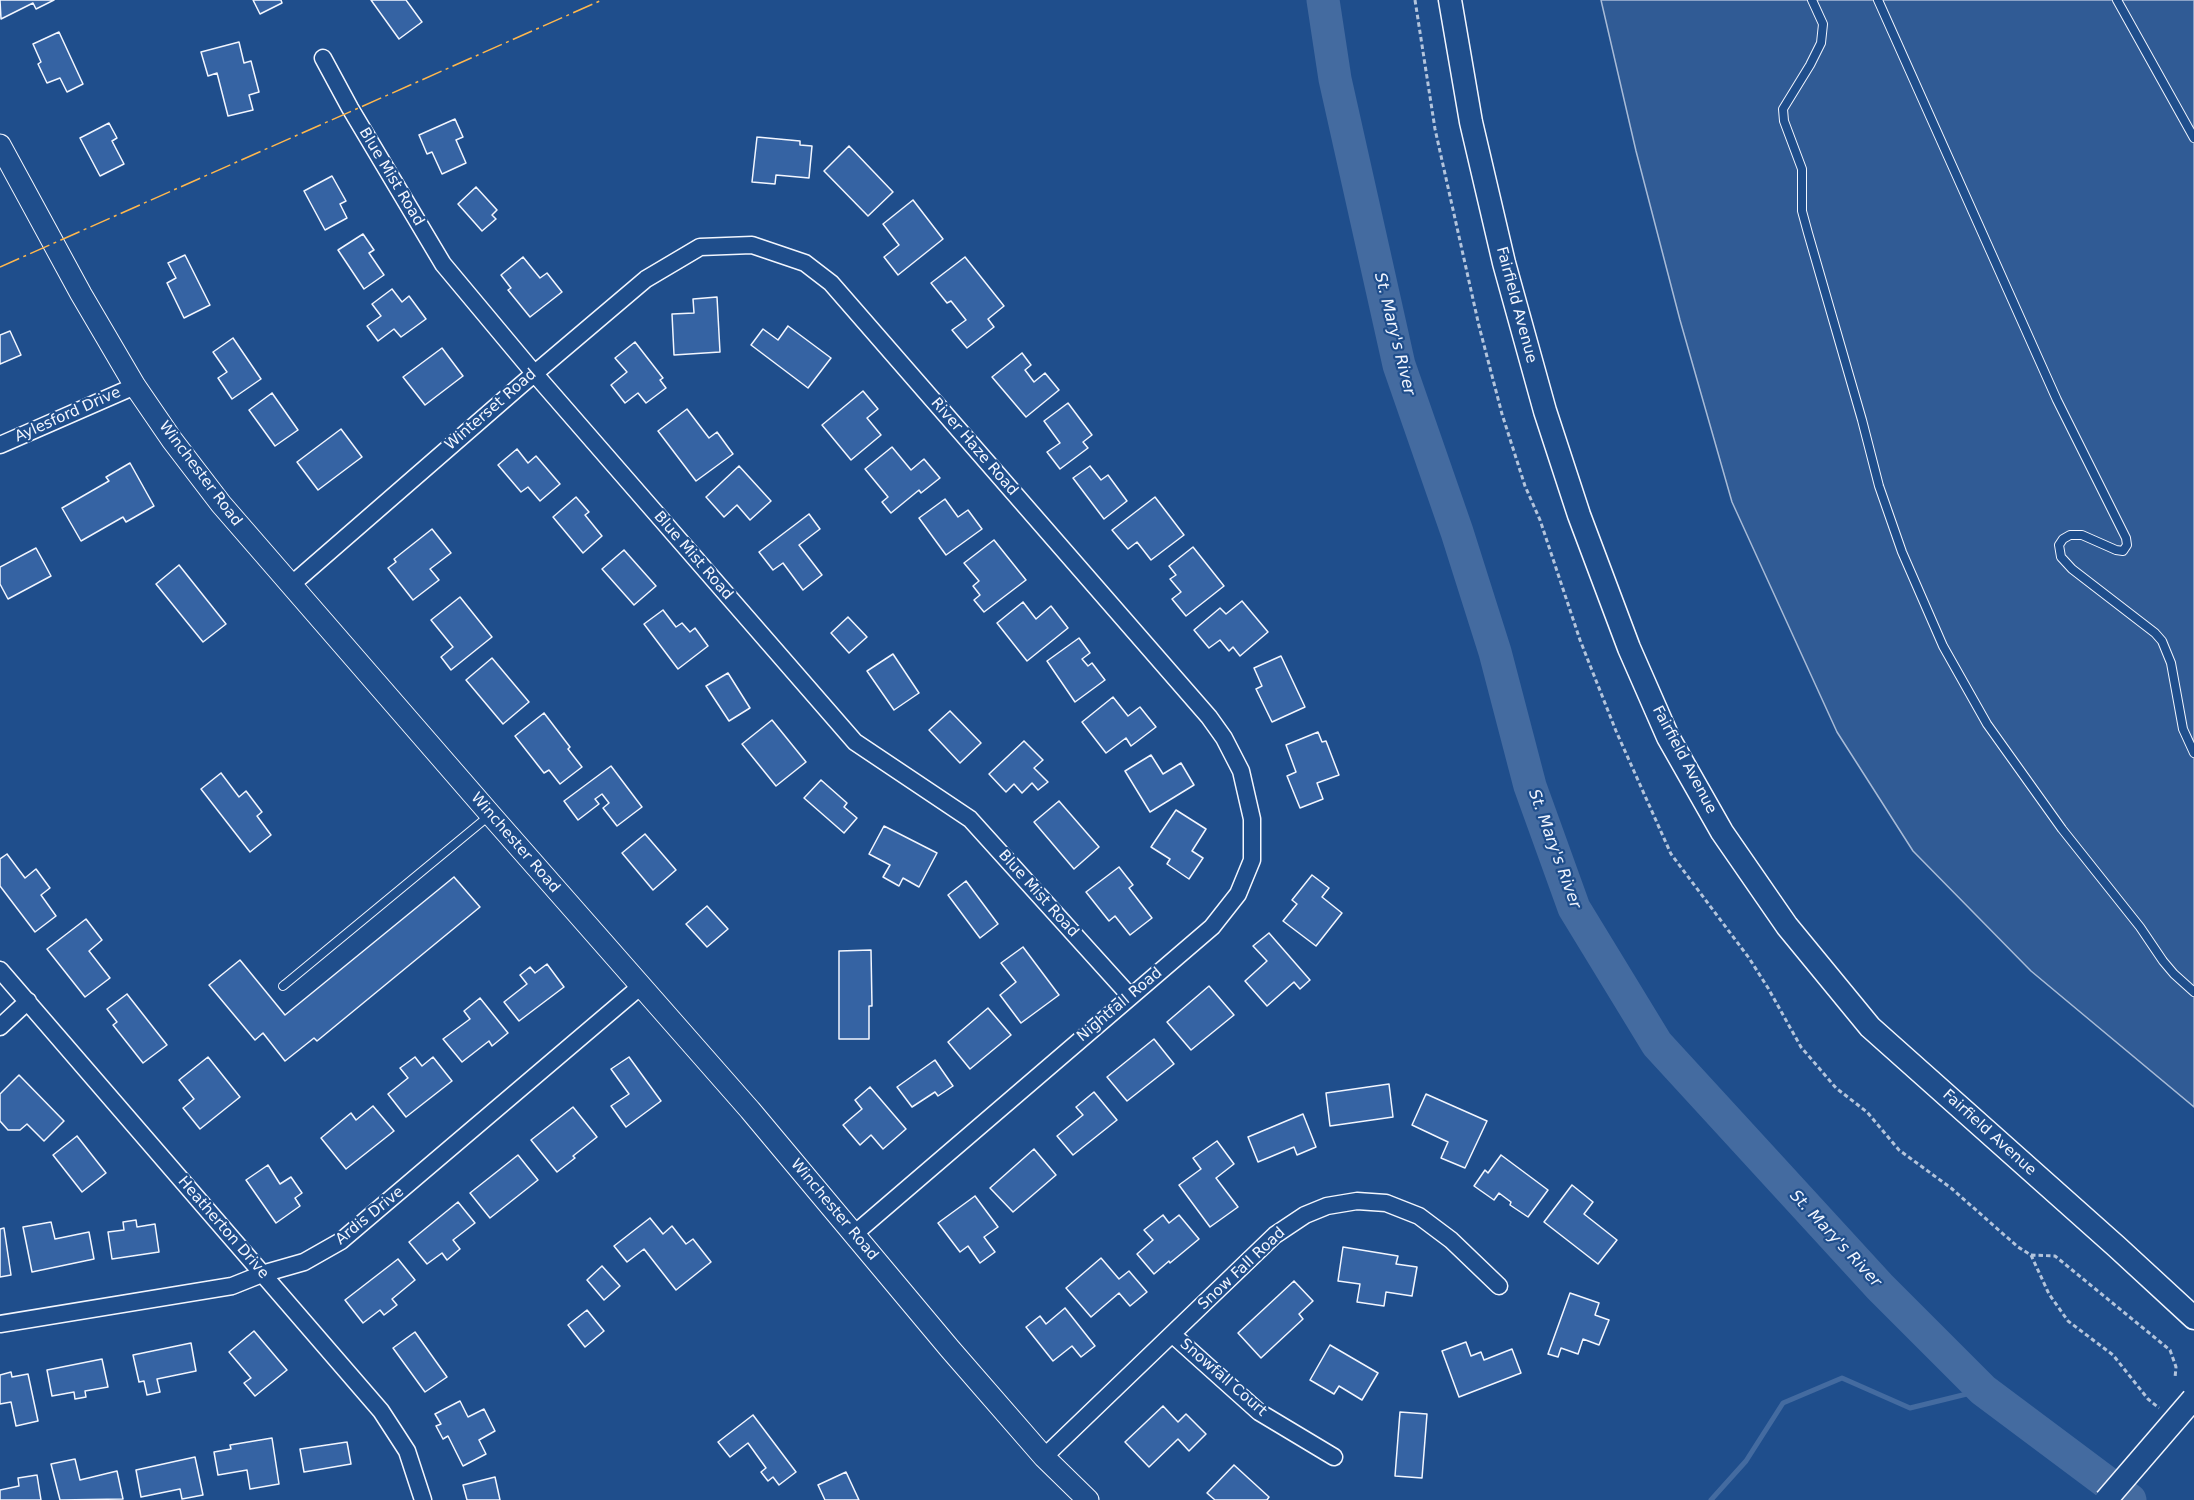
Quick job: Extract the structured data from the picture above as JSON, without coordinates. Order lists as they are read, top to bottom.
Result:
{
  "streets": {
    "main road": ["Fairfield Avenue"],
    "street": [
      "Blue Mist Road",
      "Winterset Road",
      "Aylesford Drive",
      "River Haze Road",
      "Winchester Road",
      "Nightfall Road",
      "Ardis Drive",
      "Heatherton Drive",
      "Snow Fall Road",
      "Snowfall Court"
    ]
  },
  "crossings": [
    ["Blue Mist Road", "Winterset Road"],
    ["Blue Mist Road", "Nightfall Road"],
    ["Winterset Road", "River Haze Road"],
    ["Winterset Road", "Winchester Road"],
    ["Aylesford Drive", "Winchester Road"],
    ["River Haze Road", "Nightfall Road"],
    ["Winchester Road", "Nightfall Road"],
    ["Winchester Road", "Ardis Drive"],
    ["Winchester Road", "Snow Fall Road"],
    ["Ardis Drive", "Heatherton Drive"],
    ["Snow Fall Road", "Snowfall Court"]
  ],
  "water": ["St. Mary's River"]
}
